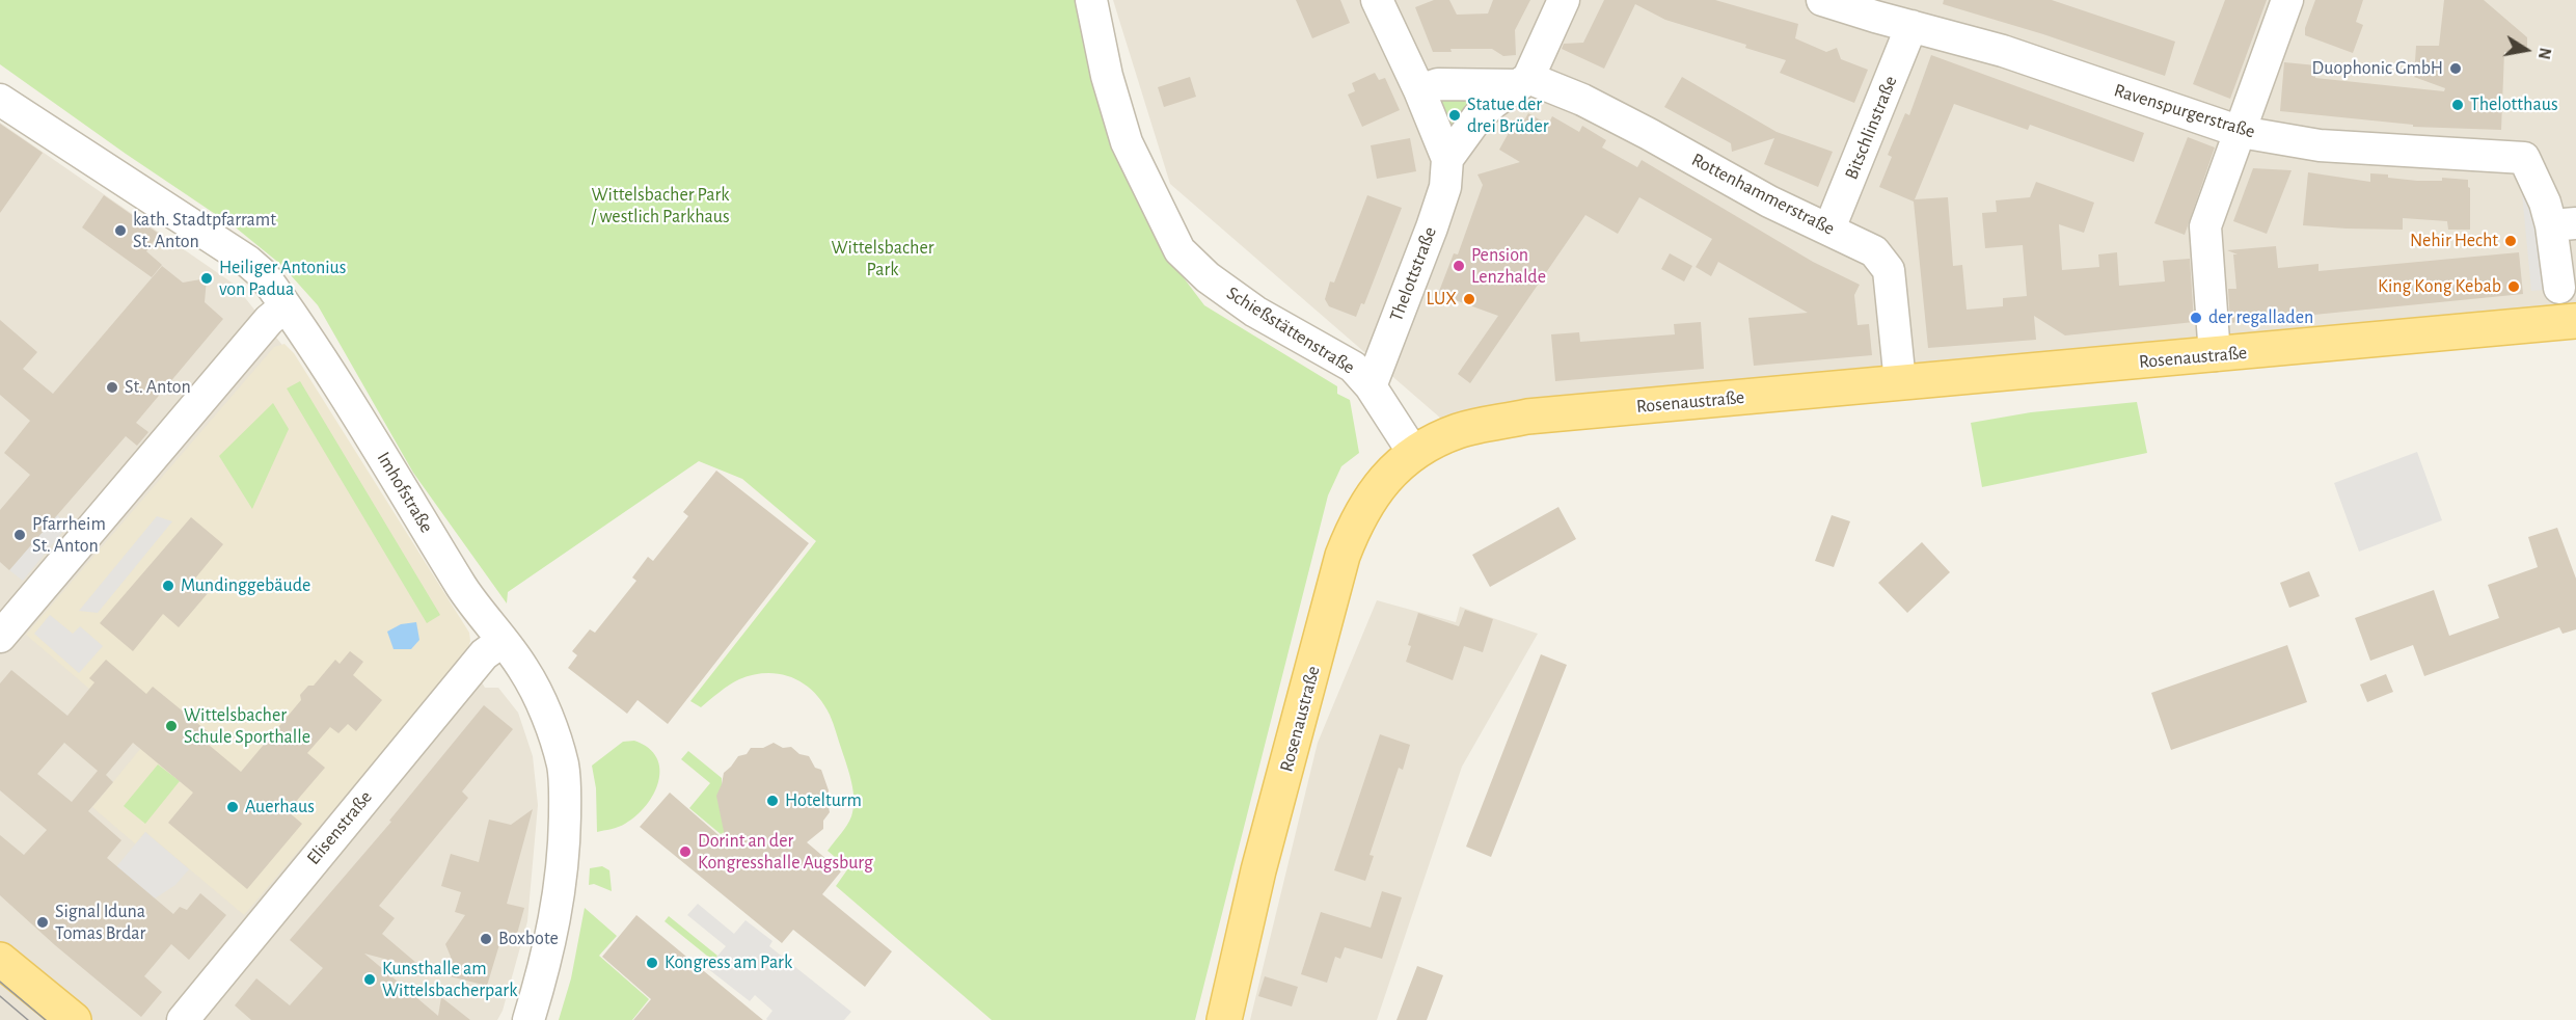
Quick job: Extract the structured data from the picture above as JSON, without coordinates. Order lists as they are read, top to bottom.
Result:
{
  "streets": {
    "main road": ["Rosenaustraße"],
    "street": [
      "Ravenspurgerstraße",
      "Bitschlinstraße",
      "Rottenhammerstraße",
      "Thelottstraße",
      "Schießstättenstraße",
      "Imhofstraße",
      "Elisenstraße"
    ]
  },
  "crossings": [
    ["Ravenspurgerstraße", "Bitschlinstraße"],
    ["Bitschlinstraße", "Rottenhammerstraße"],
    ["Rottenhammerstraße", "Rosenaustraße"],
    ["Thelottstraße", "Schießstättenstraße"],
    ["Schießstättenstraße", "Rosenaustraße"],
    ["Imhofstraße", "Elisenstraße"]
  ],
  "parks": ["Wittelsbacher Park / westlich Parkhaus", "Wittelsbacher Park"],
  "places": [
    "Duophonic GmbH",
    "Thelotthaus",
    "Statue der drei Brüder",
    "kath. Stadtpfarramt St. Anton",
    "Nehir Hecht",
    "Pension Lenzhalde",
    "Heiliger Antonius von Padua",
    "King Kong Kebab",
    "LUX",
    "der regalladen",
    "St. Anton",
    "Pfarrheim St. Anton",
    "Mundinggebäude",
    "Wittelsbacher Schule Sporthalle",
    "Hotelturm",
    "Auerhaus",
    "Dorint an der Kongresshalle Augsburg",
    "Signal Iduna Tomas Brdar",
    "Boxbote",
    "Kongress am Park",
    "Kunsthalle am Wittelsbacherpark"
  ],
  "north": "right"
}
